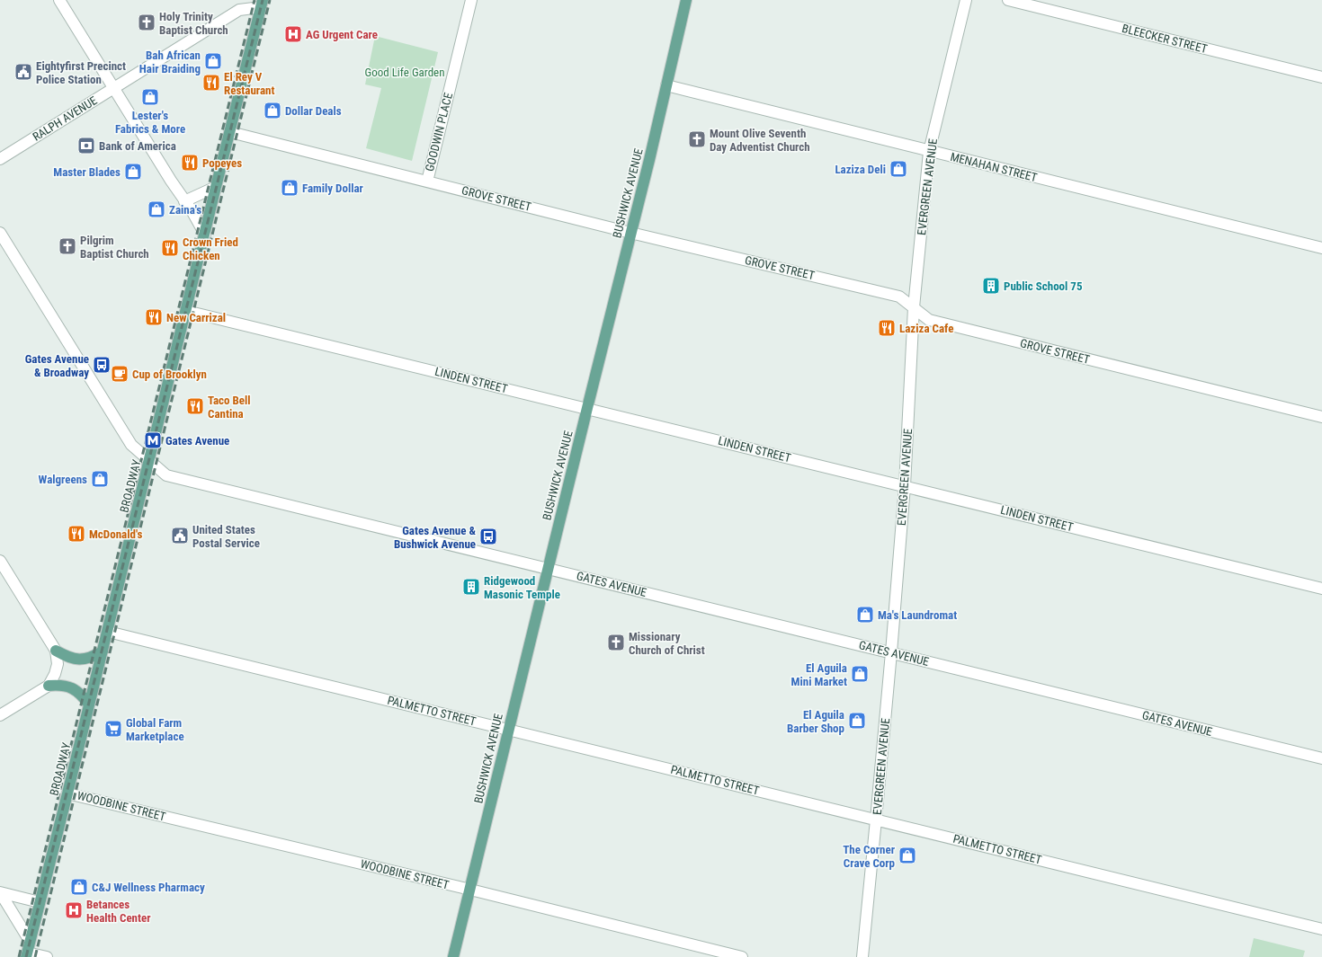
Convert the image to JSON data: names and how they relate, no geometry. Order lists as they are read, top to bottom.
{
  "streets": {
    "main road": ["BUSHWICK AVENUE", "BROADWAY"],
    "street": [
      "BLEECKER STREET",
      "RALPH AVENUE",
      "GOODWIN PLACE",
      "MENAHAN STREET",
      "EVERGREEN AVENUE",
      "GROVE STREET",
      "LINDEN STREET",
      "GATES AVENUE",
      "PALMETTO STREET",
      "WOODBINE STREET"
    ]
  },
  "crossings": [
    ["RALPH AVENUE", "BROADWAY"],
    ["GOODWIN PLACE", "GROVE STREET"],
    ["MENAHAN STREET", "EVERGREEN AVENUE"],
    ["MENAHAN STREET", "BUSHWICK AVENUE"],
    ["EVERGREEN AVENUE", "GROVE STREET"],
    ["EVERGREEN AVENUE", "LINDEN STREET"],
    ["EVERGREEN AVENUE", "GATES AVENUE"],
    ["EVERGREEN AVENUE", "PALMETTO STREET"],
    ["BUSHWICK AVENUE", "GROVE STREET"],
    ["BUSHWICK AVENUE", "LINDEN STREET"],
    ["BUSHWICK AVENUE", "GATES AVENUE"],
    ["BUSHWICK AVENUE", "PALMETTO STREET"],
    ["BUSHWICK AVENUE", "WOODBINE STREET"],
    ["GROVE STREET", "BROADWAY"],
    ["LINDEN STREET", "BROADWAY"],
    ["BROADWAY", "GATES AVENUE"],
    ["BROADWAY", "PALMETTO STREET"],
    ["BROADWAY", "WOODBINE STREET"]
  ],
  "parks": ["Good Life Garden"],
  "places": {
    "church": [
      "Holy Trinity Baptist Church",
      "Mount Olive Seventh Day Adventist Church",
      "Pilgrim Baptist Church",
      "Missionary Church of Christ"
    ],
    "hospital": ["AG Urgent Care", "Betances Health Center"],
    "shop": [
      "Bah African Hair Braiding",
      "Lester's Fabrics & More",
      "Dollar Deals",
      "Laziza Deli",
      "Master Blades",
      "Family Dollar",
      "Zaina's",
      "Walgreens",
      "Ma's Laundromat",
      "El Aguila Mini Market",
      "El Aguila Barber Shop",
      "The Corner Crave Corp",
      "C&J Wellness Pharmacy"
    ],
    "public building": ["Eightyfirst Precinct Police Station", "United States Postal Service"],
    "restaurant": [
      "El Rey V Restaurant",
      "Popeyes",
      "Crown Fried Chicken",
      "New Carrizal",
      "Laziza Cafe",
      "Taco Bell Cantina",
      "McDonald's"
    ],
    "bank": ["Bank of America"],
    "building": ["Public School 75", "Ridgewood Masonic Temple"],
    "bus stop": ["Gates Avenue & Broadway", "Gates Avenue & Bushwick Avenue"],
    "cafe": ["Cup of Brooklyn"],
    "metro station": ["Gates Avenue"],
    "supermarket": ["Global Farm Marketplace"]
  }
}
